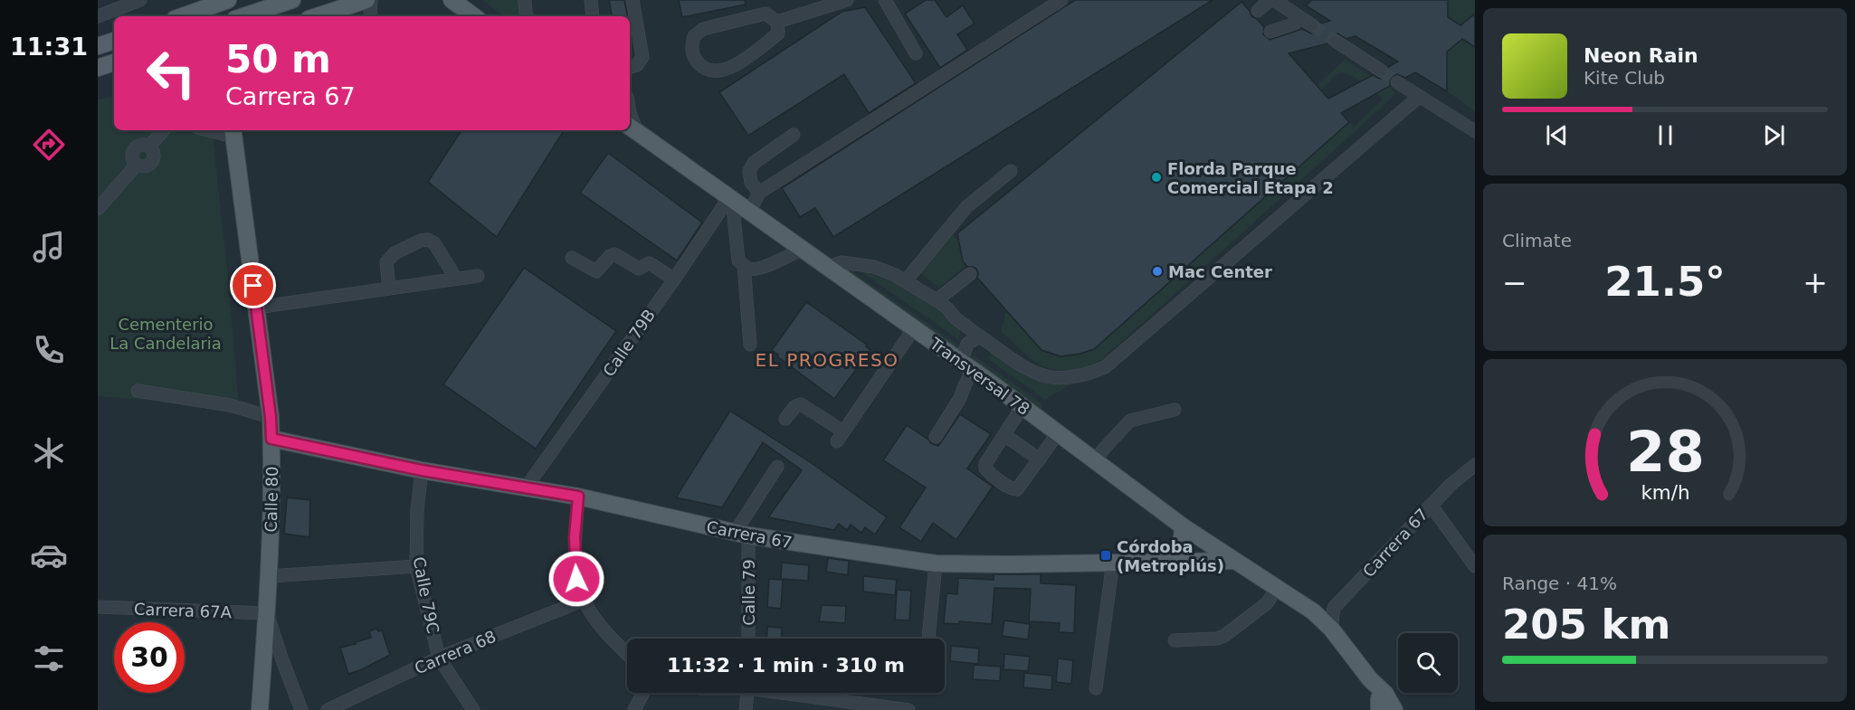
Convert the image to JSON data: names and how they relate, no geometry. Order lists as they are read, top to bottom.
{
  "streets": {
    "main road": ["Transversal 78", "Calle 80", "Carrera 67"],
    "street": [
      "Calle 79B",
      "Calle 79",
      "Calle 79C",
      "Carrera 67A",
      "Carrera 68"
    ]
  },
  "crossings": [
    ["Calle 79B", "Transversal 78"],
    ["Calle 79B", "Carrera 67"],
    ["Transversal 78", "Carrera 67"],
    ["Calle 80", "Carrera 67"],
    ["Calle 80", "Carrera 67A"],
    ["Carrera 67", "Calle 79"],
    ["Carrera 67", "Calle 79C"],
    ["Calle 79C", "Carrera 68"]
  ],
  "districts": ["EL PROGRESO"],
  "parks": ["Cementerio La Candelaria"],
  "places": {
    "other": ["Florda Parque Comercial Etapa 2", "Mac Center"],
    "transit": ["Córdoba (Metroplús)"]
  },
  "page": {
    "tabs": "11:31",
    "turn": ["50 m", "Carrera 67"],
    "song": ["Neon Rain", "Kite Club"],
    "tile": [
      "Climate",
      ["Range · 41%", "205 km"]
    ],
    "heat": ["−", "21.5°", "+"],
    "limit": "30",
    "trip": "11:32 · 1 min · 310 m",
    "gauge": ["28", "km/h"]
  }
}
